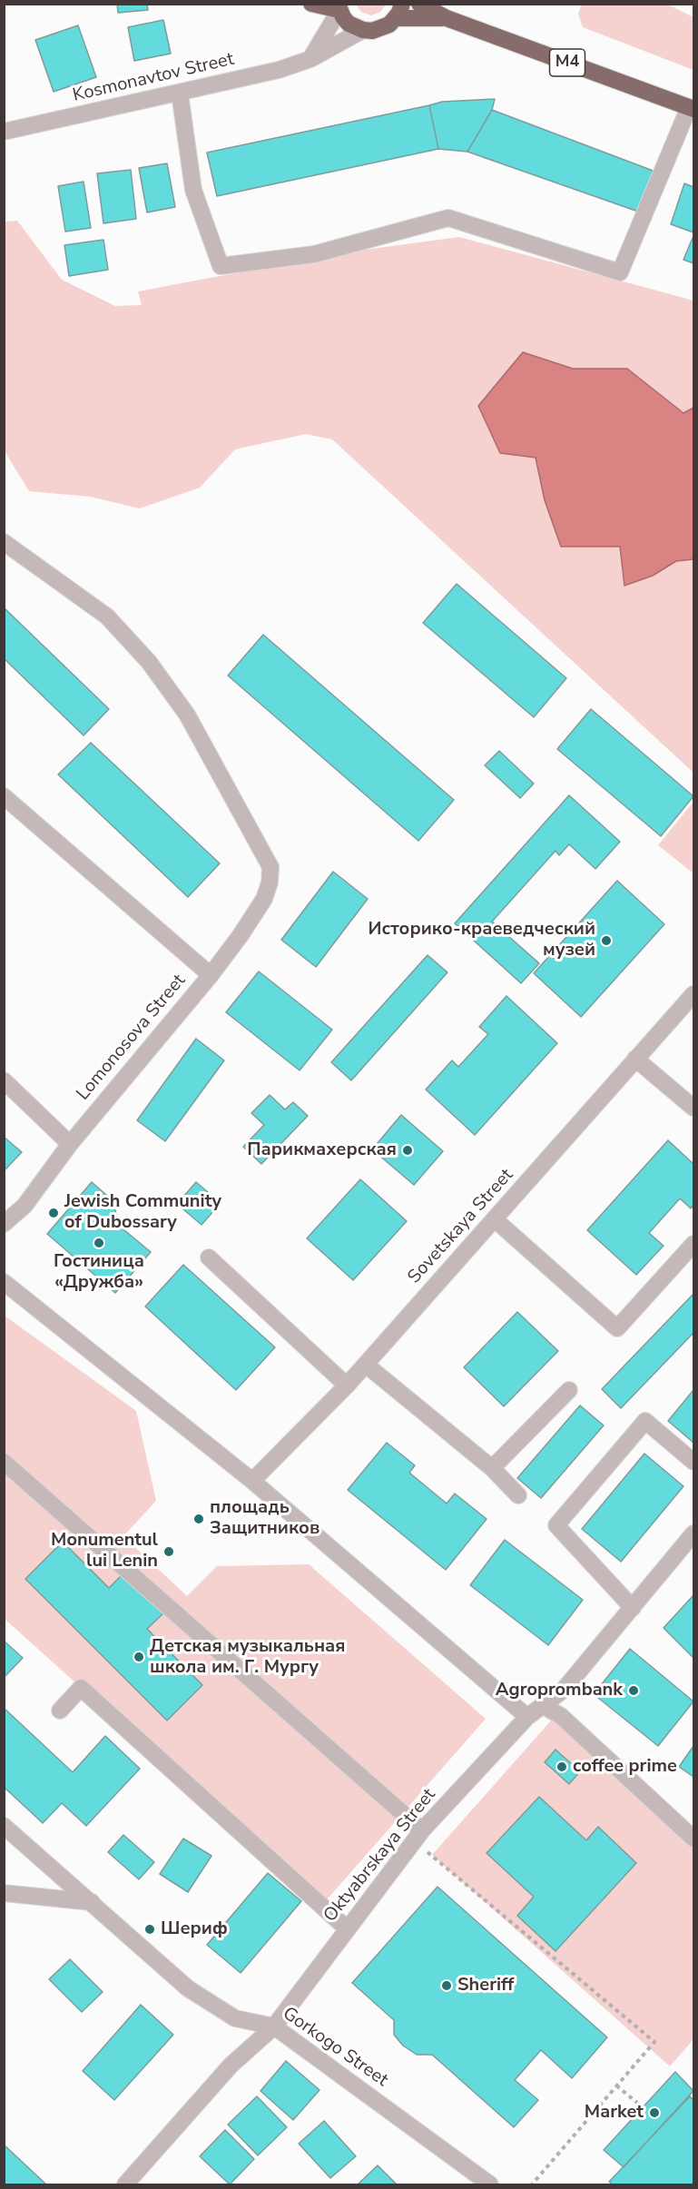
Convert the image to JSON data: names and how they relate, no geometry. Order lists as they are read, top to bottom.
{
  "streets": {
    "highway": ["M4"],
    "street": [
      "Kosmonavtov Street",
      "Lomonosova Street",
      "Sovetskaya Street",
      "Oktyabrskaya Street",
      "Gorkogo Street"
    ]
  },
  "crossings": [
    ["M4", "Kosmonavtov Street"],
    ["Oktyabrskaya Street", "Gorkogo Street"]
  ],
  "places": [
    "Историко-краеведческий музей",
    "Парикмахерская",
    "Jewish Community of Dubossary",
    "Гостиница «Дружба»",
    "площадь Защитников",
    "Monumentul lui Lenin",
    "Детская музыкальная школа им. Г. Мургу",
    "Agroprombank",
    "coffee prime",
    "Шериф",
    "Sheriff",
    "Market"
  ]
}
